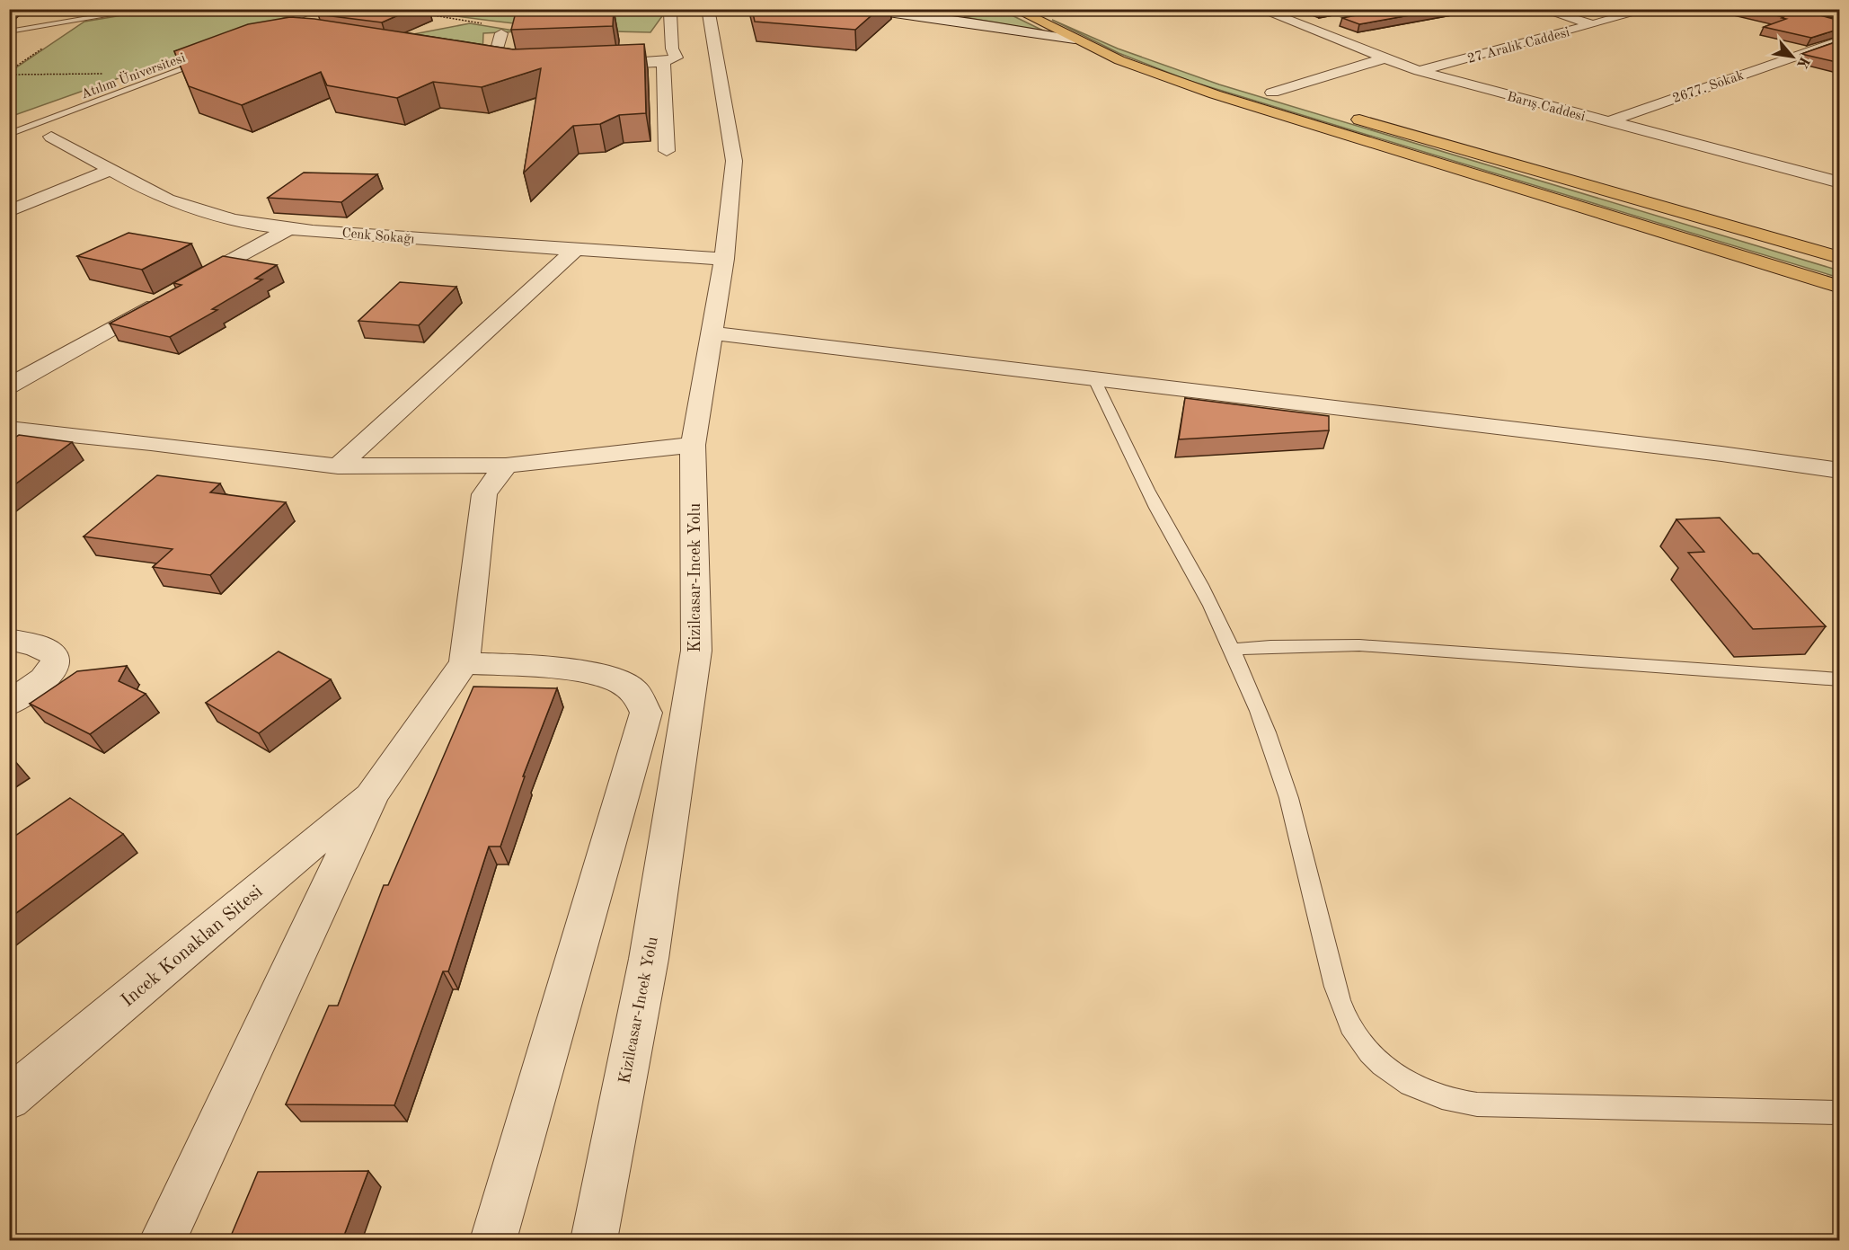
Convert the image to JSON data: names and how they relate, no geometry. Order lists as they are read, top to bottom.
{
  "streets": {
    "street": [
      "27 Aralık Caddesi",
      "2677. Sokak",
      "Barış Caddesi",
      "Cenk Sokağı",
      "Kizilcasar-Incek Yolu",
      "Incek Konaklan Sitesi"
    ],
    "lane": ["Atılım Üniversitesi"]
  },
  "crossings": [
    ["27 Aralık Caddesi", "Barış Caddesi"],
    ["2677. Sokak", "Barış Caddesi"],
    ["Cenk Sokağı", "Kizilcasar-Incek Yolu"]
  ],
  "north": "bottom right"
}
